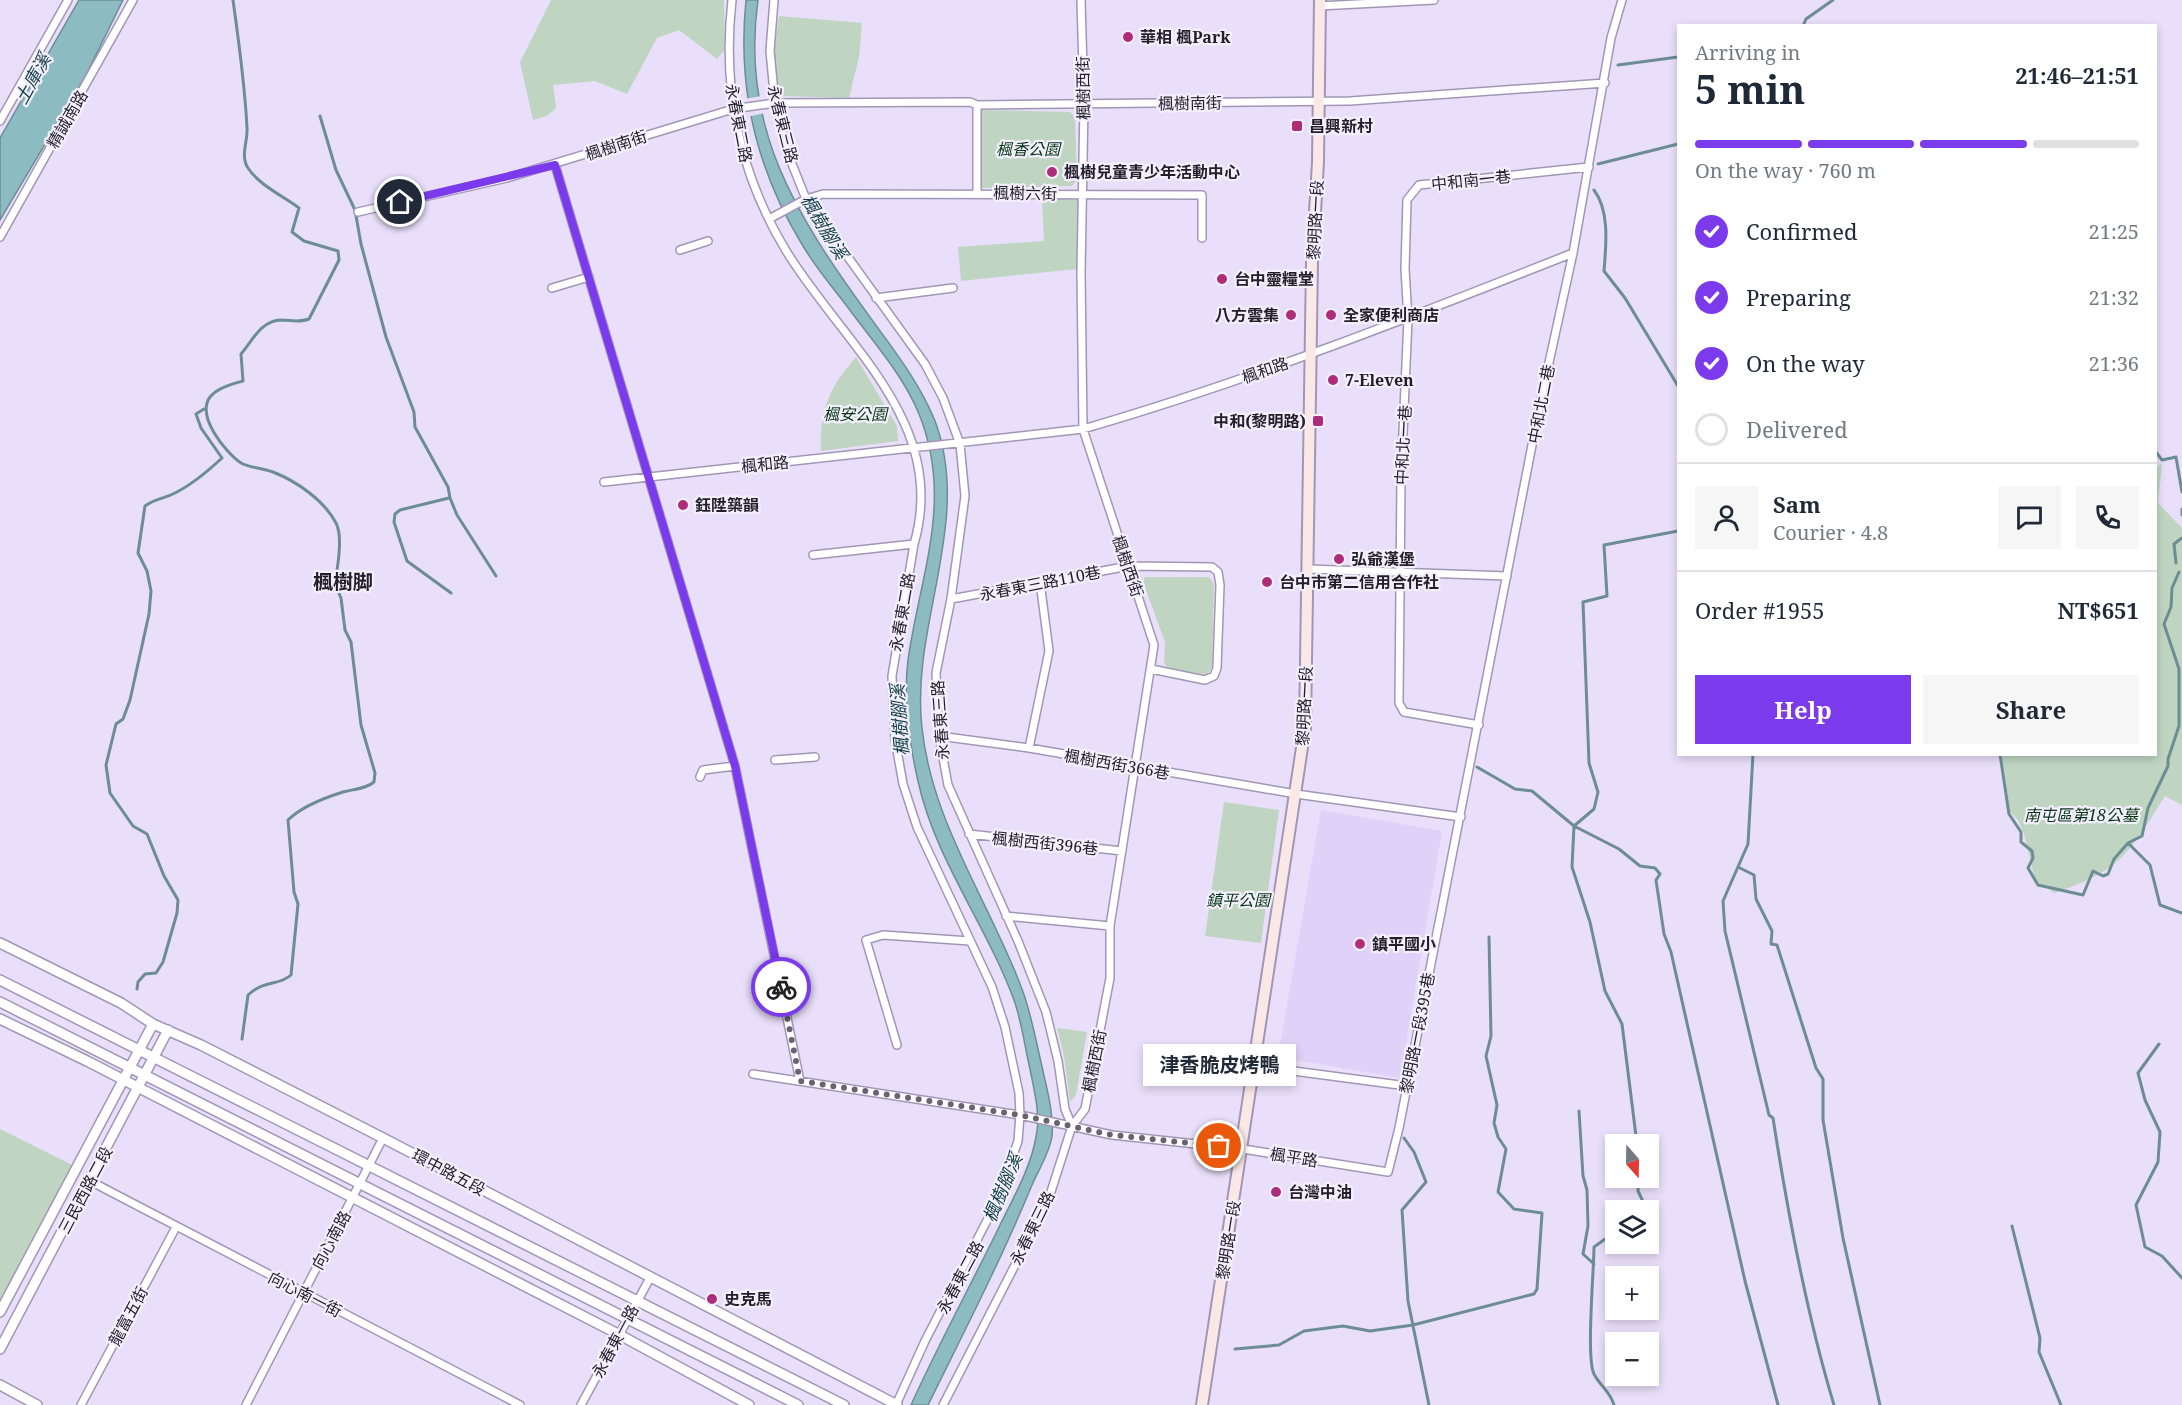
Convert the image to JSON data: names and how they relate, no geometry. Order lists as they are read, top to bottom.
{
  "streets": {
    "main road": ["黎明路一段"],
    "street": [
      "楓樹西街",
      "楓樹南街",
      "精誠南路",
      "永春東二路",
      "永春東三路",
      "中和南一巷",
      "楓樹六街",
      "楓和路",
      "中和北二巷",
      "中和北一巷",
      "永春東三路110巷",
      "楓樹西街366巷",
      "楓樹西街396巷",
      "黎明路一段395巷",
      "楓平路",
      "環中路五段",
      "三民西路二段",
      "向心南路",
      "向心南一街",
      "龍富五街",
      "永春東一路"
    ]
  },
  "crossings": [
    ["楓樹西街", "楓樹南街"],
    ["楓樹西街", "永春東三路"],
    ["楓樹西街", "楓樹六街"],
    ["楓樹西街", "楓和路"],
    ["楓樹西街", "永春東三路110巷"],
    ["楓樹西街", "楓樹西街366巷"],
    ["楓樹西街", "楓樹西街396巷"],
    ["楓樹西街", "楓平路"],
    ["楓樹南街", "永春東二路"],
    ["楓樹南街", "永春東三路"],
    ["楓樹南街", "黎明路一段"],
    ["楓樹南街", "中和北二巷"],
    ["永春東二路", "楓樹六街"],
    ["永春東二路", "楓和路"],
    ["永春東二路", "楓平路"],
    ["永春東二路", "環中路五段"],
    ["永春東三路", "楓樹六街"],
    ["永春東三路", "楓和路"],
    ["永春東三路", "永春東三路110巷"],
    ["永春東三路", "楓樹西街366巷"],
    ["永春東三路", "楓樹西街396巷"],
    ["永春東三路", "楓平路"],
    ["中和南一巷", "楓和路"],
    ["中和南一巷", "中和北二巷"],
    ["中和南一巷", "中和北一巷"],
    ["黎明路一段", "楓和路"],
    ["黎明路一段", "楓樹西街366巷"],
    ["黎明路一段", "楓平路"],
    ["楓和路", "中和北二巷"],
    ["楓和路", "中和北一巷"],
    ["中和北二巷", "中和北一巷"],
    ["中和北二巷", "黎明路一段395巷"],
    ["中和北一巷", "黎明路一段395巷"],
    ["黎明路一段395巷", "楓平路"],
    ["環中路五段", "三民西路二段"],
    ["環中路五段", "向心南路"],
    ["環中路五段", "永春東一路"],
    ["三民西路二段", "向心南一街"],
    ["向心南路", "向心南一街"],
    ["向心南一街", "龍富五街"]
  ],
  "districts": ["楓樹脚"],
  "water": ["土庫溪", "楓樹腳溪"],
  "parks": [
    "楓香公園",
    "楓安公園",
    "南屯區第18公墓",
    "鎮平公園"
  ],
  "places": {
    "other": [
      "華相 楓Park",
      "楓樹兒童青少年活動中心",
      "台中靈糧堂",
      "八方雲集",
      "全家便利商店",
      "7-Eleven",
      "鈺陞築韻",
      "弘爺漢堡",
      "台中市第二信用合作社",
      "鎮平國小",
      "津香脆皮烤鴨",
      "台灣中油",
      "史克馬"
    ],
    "transit": ["昌興新村", "中和(黎明路)"]
  },
  "north": "bottom",
  "page": {
    "heading": ["5 min", "Arriving in", "21:46–21:51"],
    "panel": [
      "Sam",
      "Courier · 4.8",
      "Order #1955",
      "NT$651"
    ],
    "bar": "On the way · 760 m",
    "list": [
      ["Confirmed", "21:25"],
      ["Preparing", "21:32"],
      ["On the way", "21:36"],
      "Delivered"
    ],
    "buttons": ["Help", "Share"],
    "bubble": "津香脆皮烤鴨",
    "map_buttons": ["+", "−"]
  }
}
